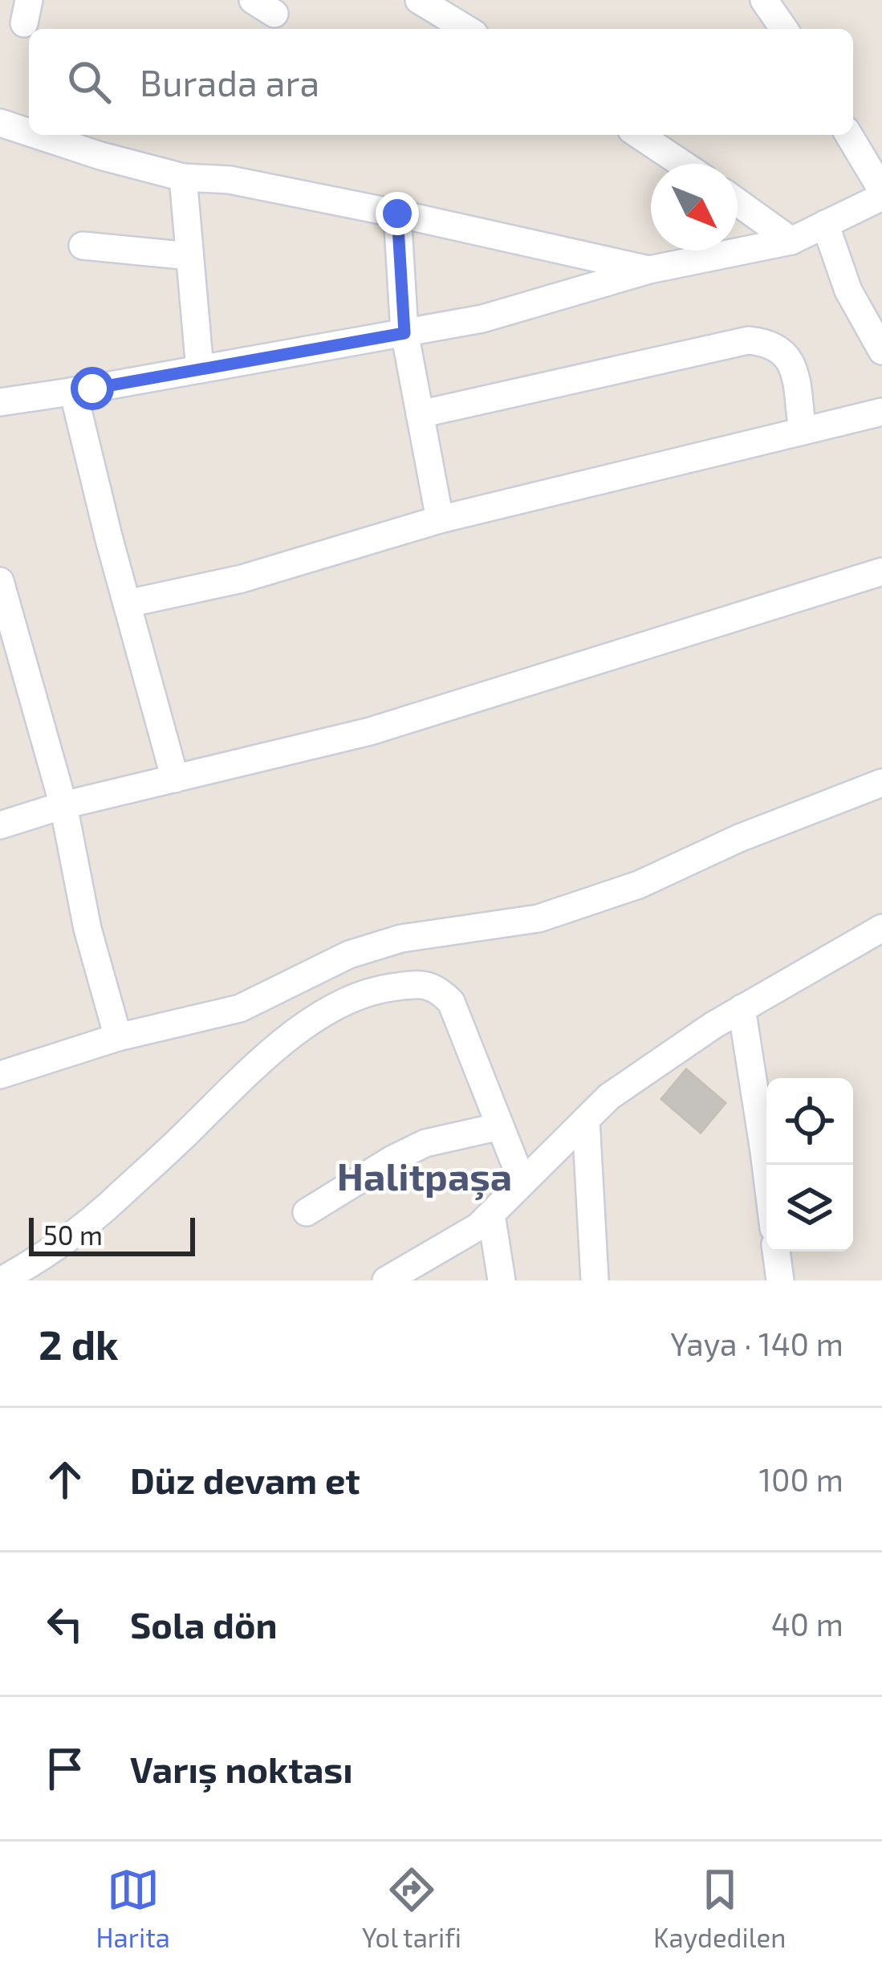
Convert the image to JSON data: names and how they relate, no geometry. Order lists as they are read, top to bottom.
{
  "districts": ["Halitpaşa"],
  "scale_bar": "50 m",
  "north": "bottom right",
  "page": {
    "search": "Burada ara",
    "scale": "50 m",
    "heading": ["2 dk", "Yaya · 140 m"],
    "list": [
      ["Düz devam et", "100 m"],
      ["Sola dön", "40 m"],
      "Varış noktası"
    ],
    "nav": ["Harita", "Yol tarifi", "Kaydedilen"]
  }
}
